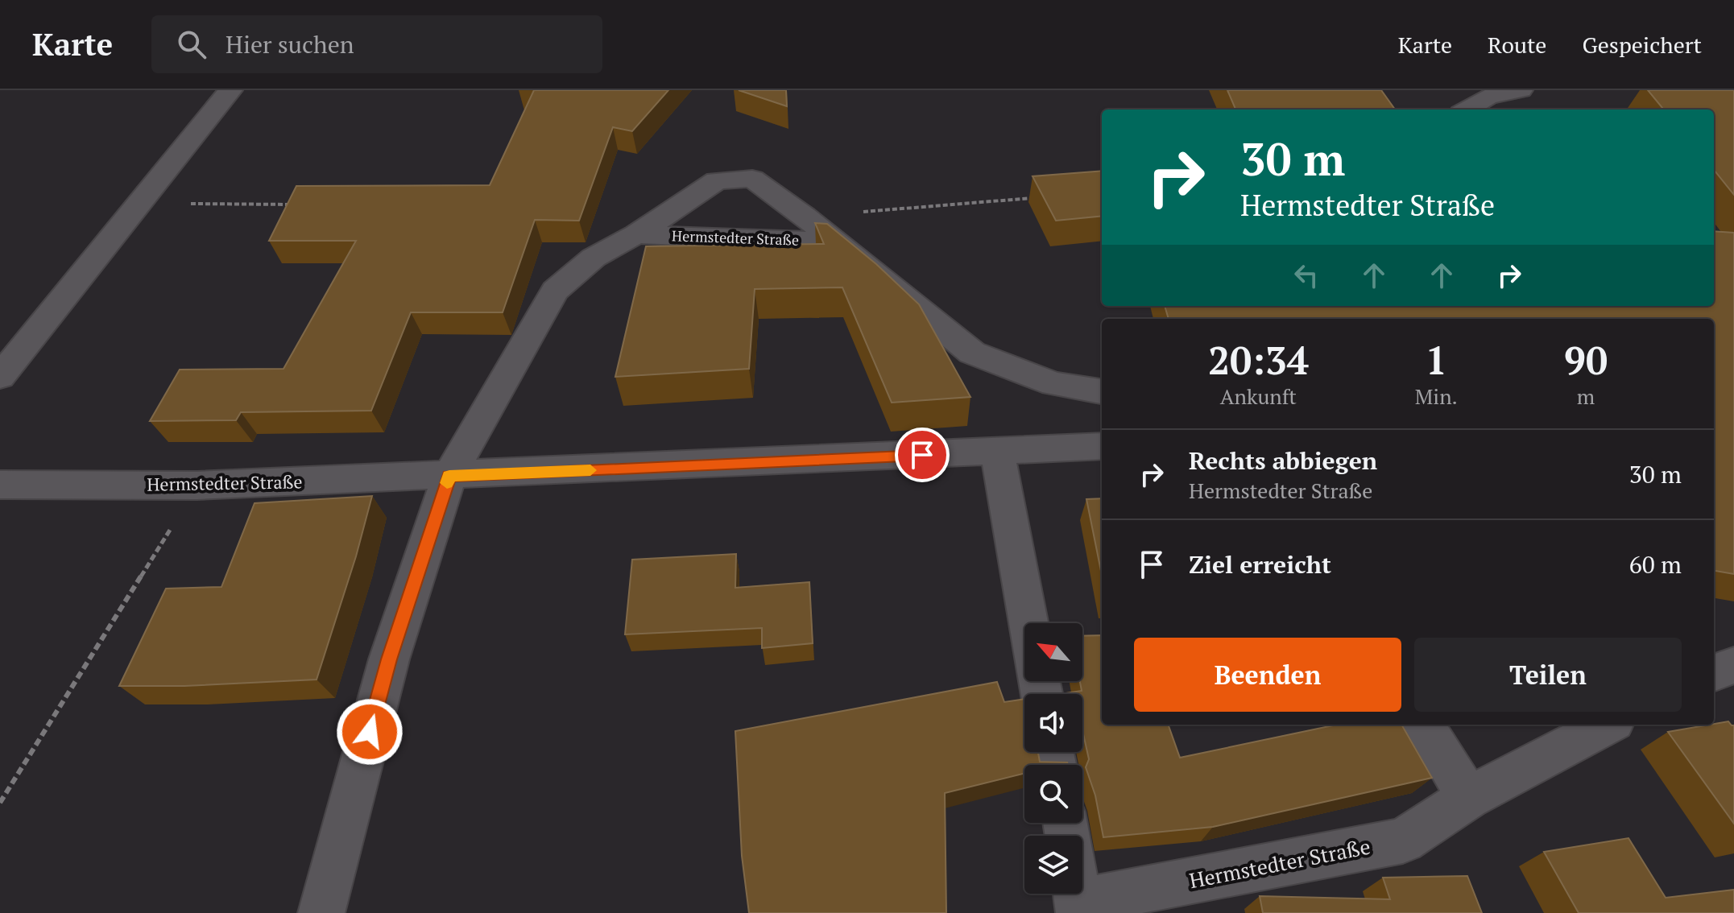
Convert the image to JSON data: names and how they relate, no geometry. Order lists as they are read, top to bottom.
{
  "streets": {
    "street": ["Hermstedter Straße"]
  },
  "north": "top left",
  "page": {
    "header": "Karte",
    "search": "Hier suchen",
    "nav": ["Karte", "Route", "Gespeichert"],
    "turn": ["30 m", "Hermstedter Straße"],
    "eta": [
      "20:34",
      "Ankunft",
      "1",
      "Min.",
      "90",
      "m"
    ],
    "list": [
      {
        "name": "Rechts abbiegen",
        "note": "Hermstedter Straße",
        "value": "30 m"
      },
      {
        "name": "Ziel erreicht",
        "value": "60 m"
      }
    ],
    "buttons": ["Beenden", "Teilen"]
  }
}
